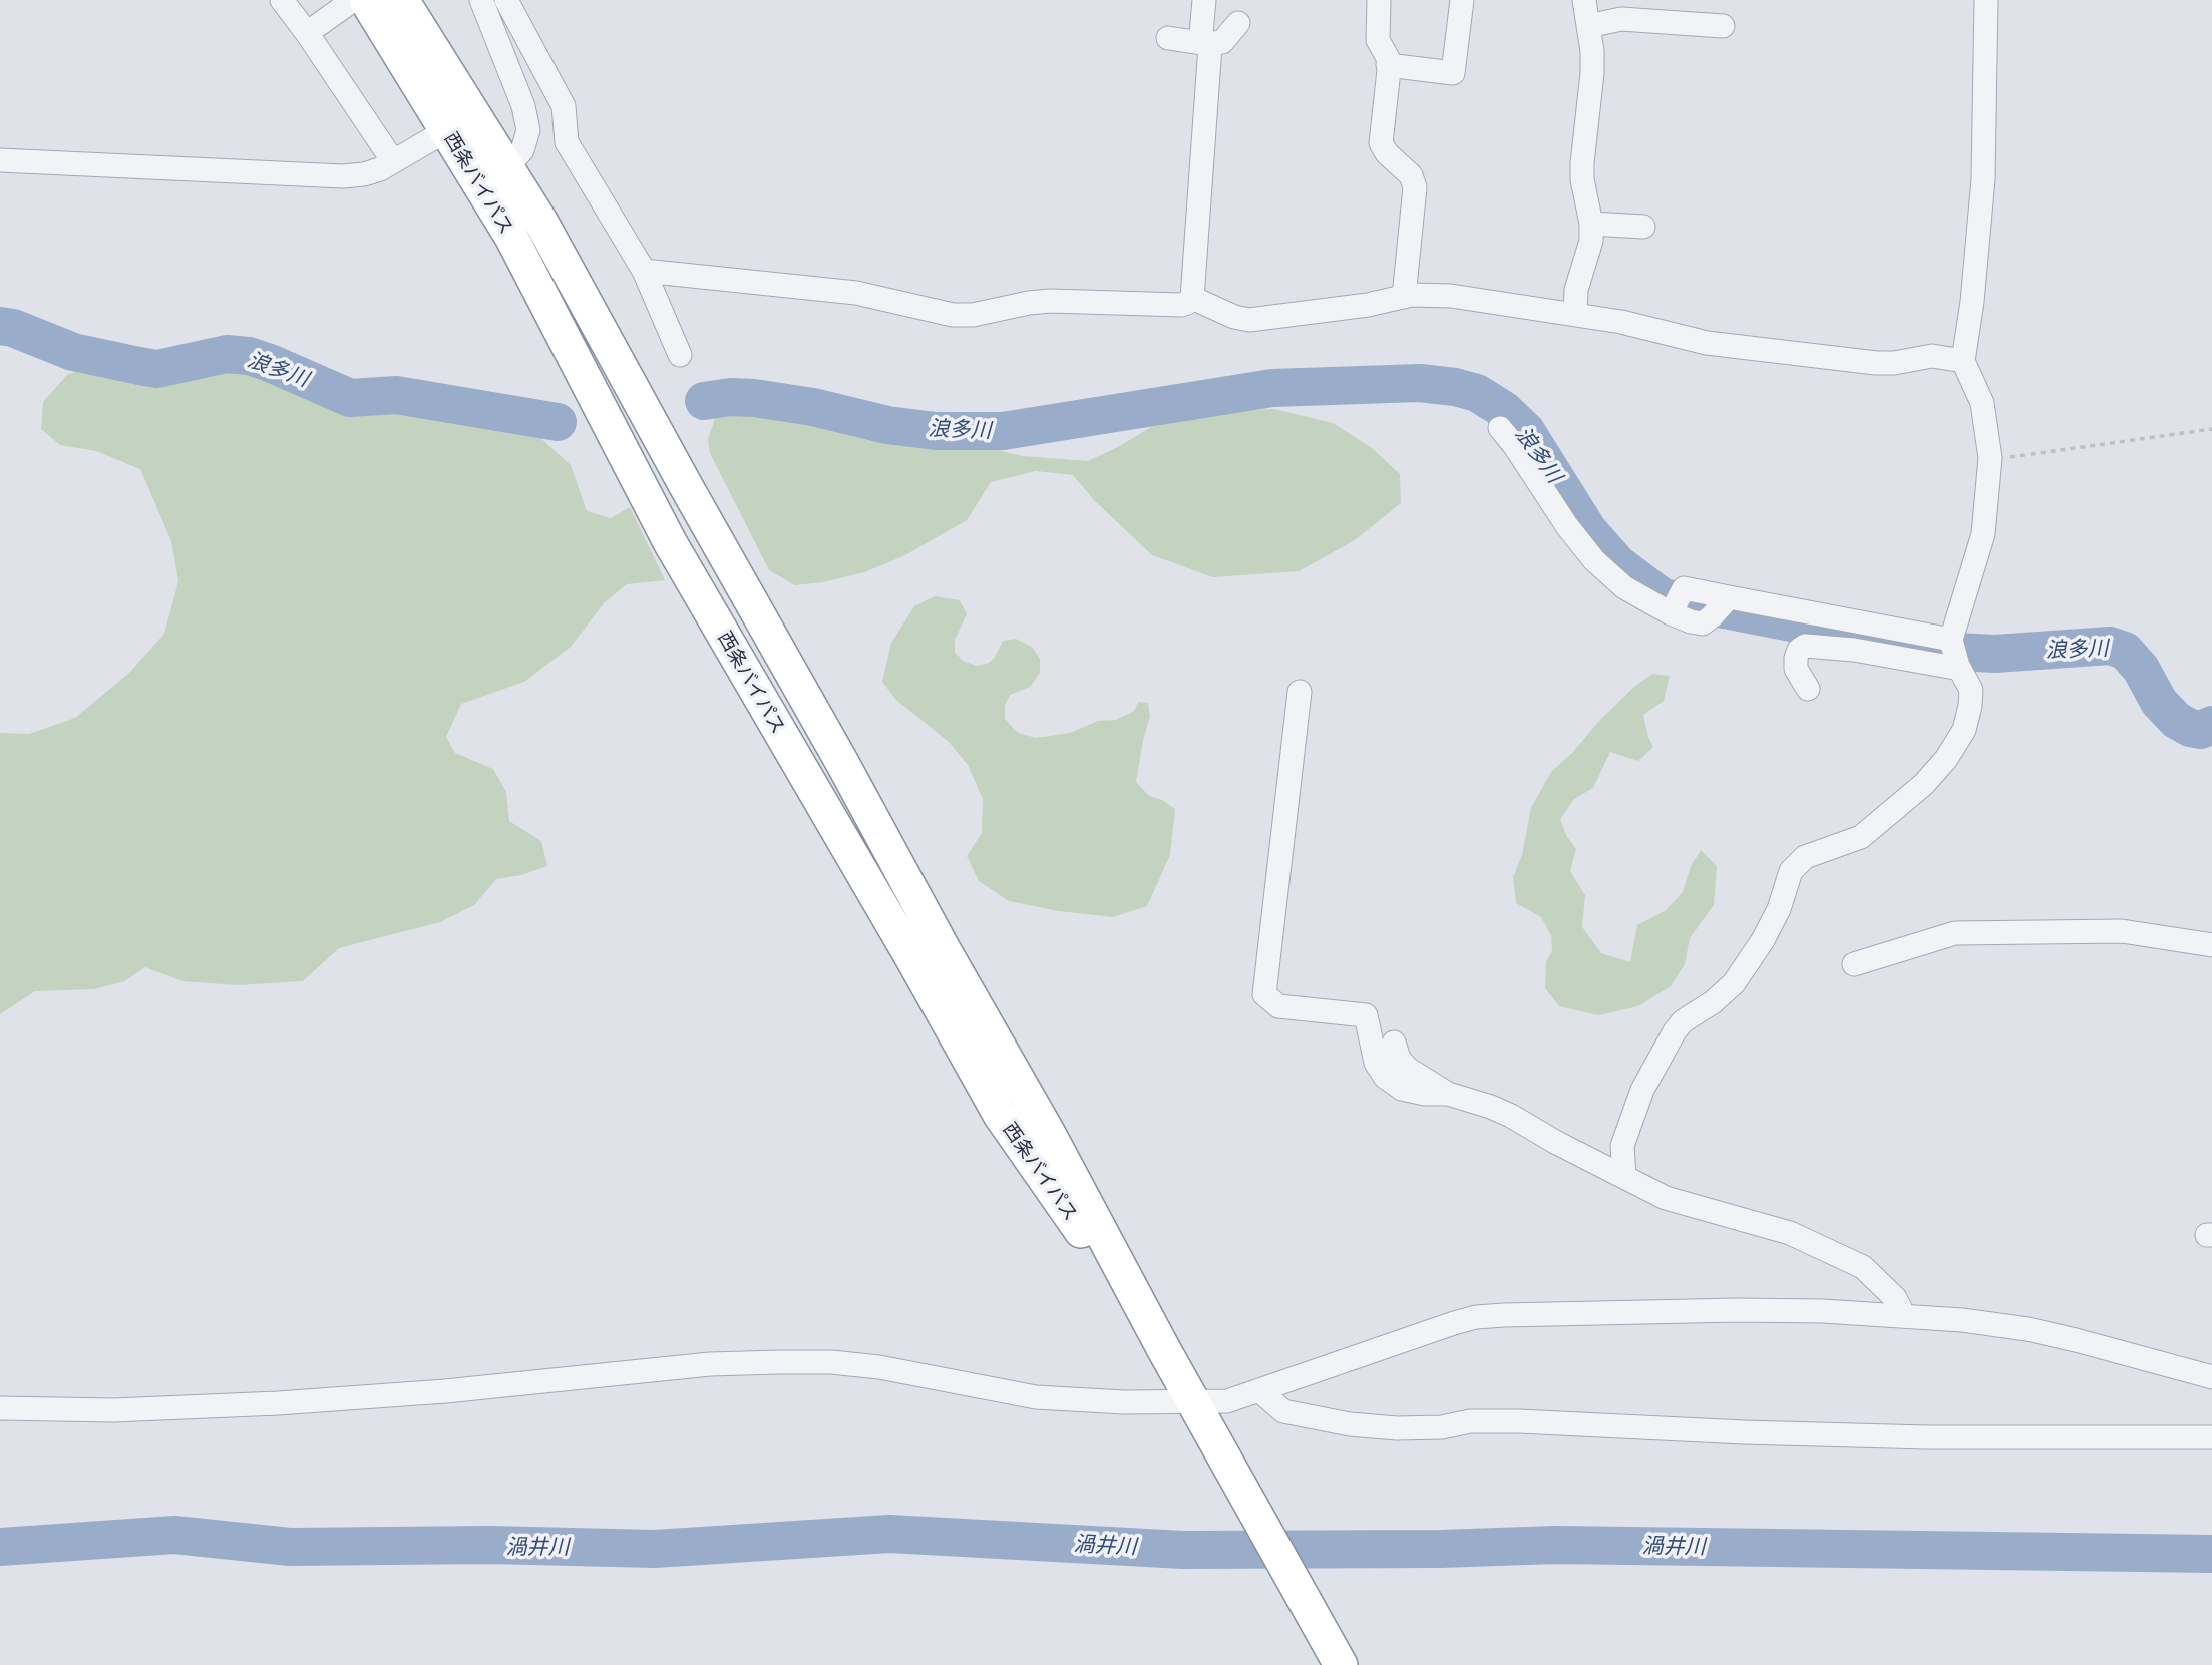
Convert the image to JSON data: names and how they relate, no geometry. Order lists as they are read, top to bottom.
{
  "streets": {
    "highway": ["西条バイパス"]
  },
  "water": ["浪多川", "渦井川"]
}
